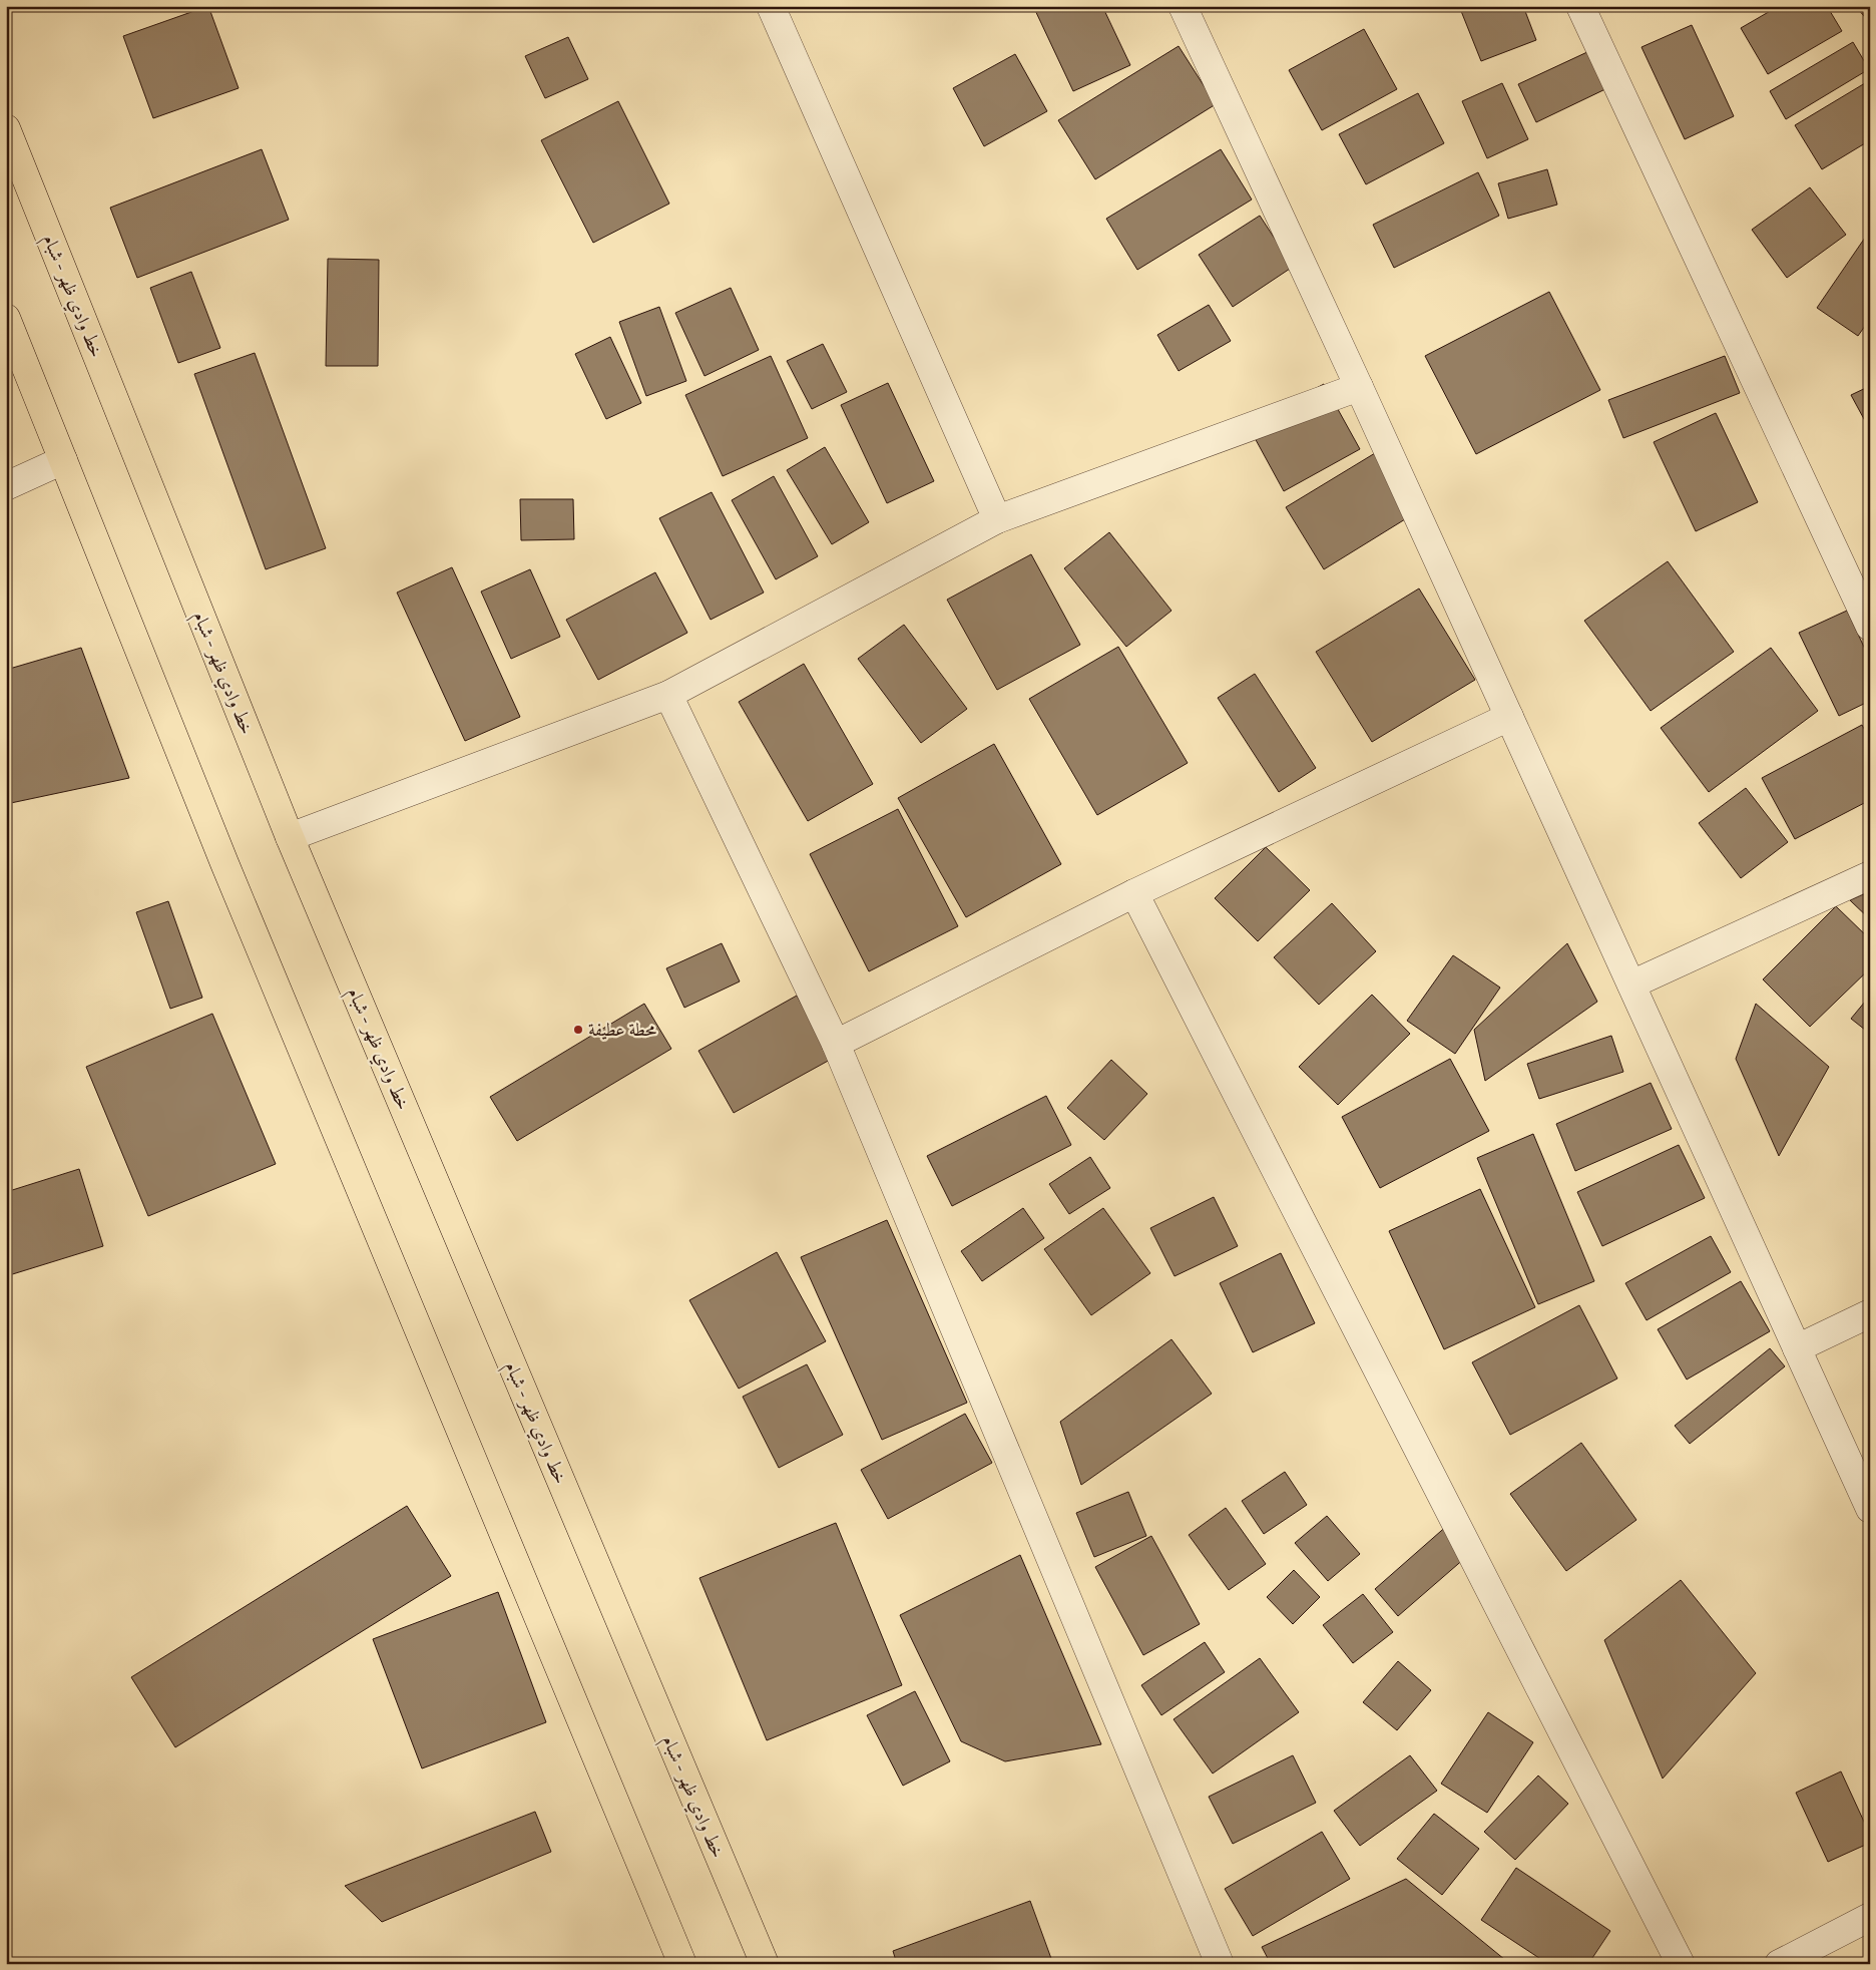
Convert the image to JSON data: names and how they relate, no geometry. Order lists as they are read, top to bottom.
{
  "streets": {
    "main road": ["خط وادي ظهر - شبام"]
  },
  "places": ["محطة عطيفة"]
}
